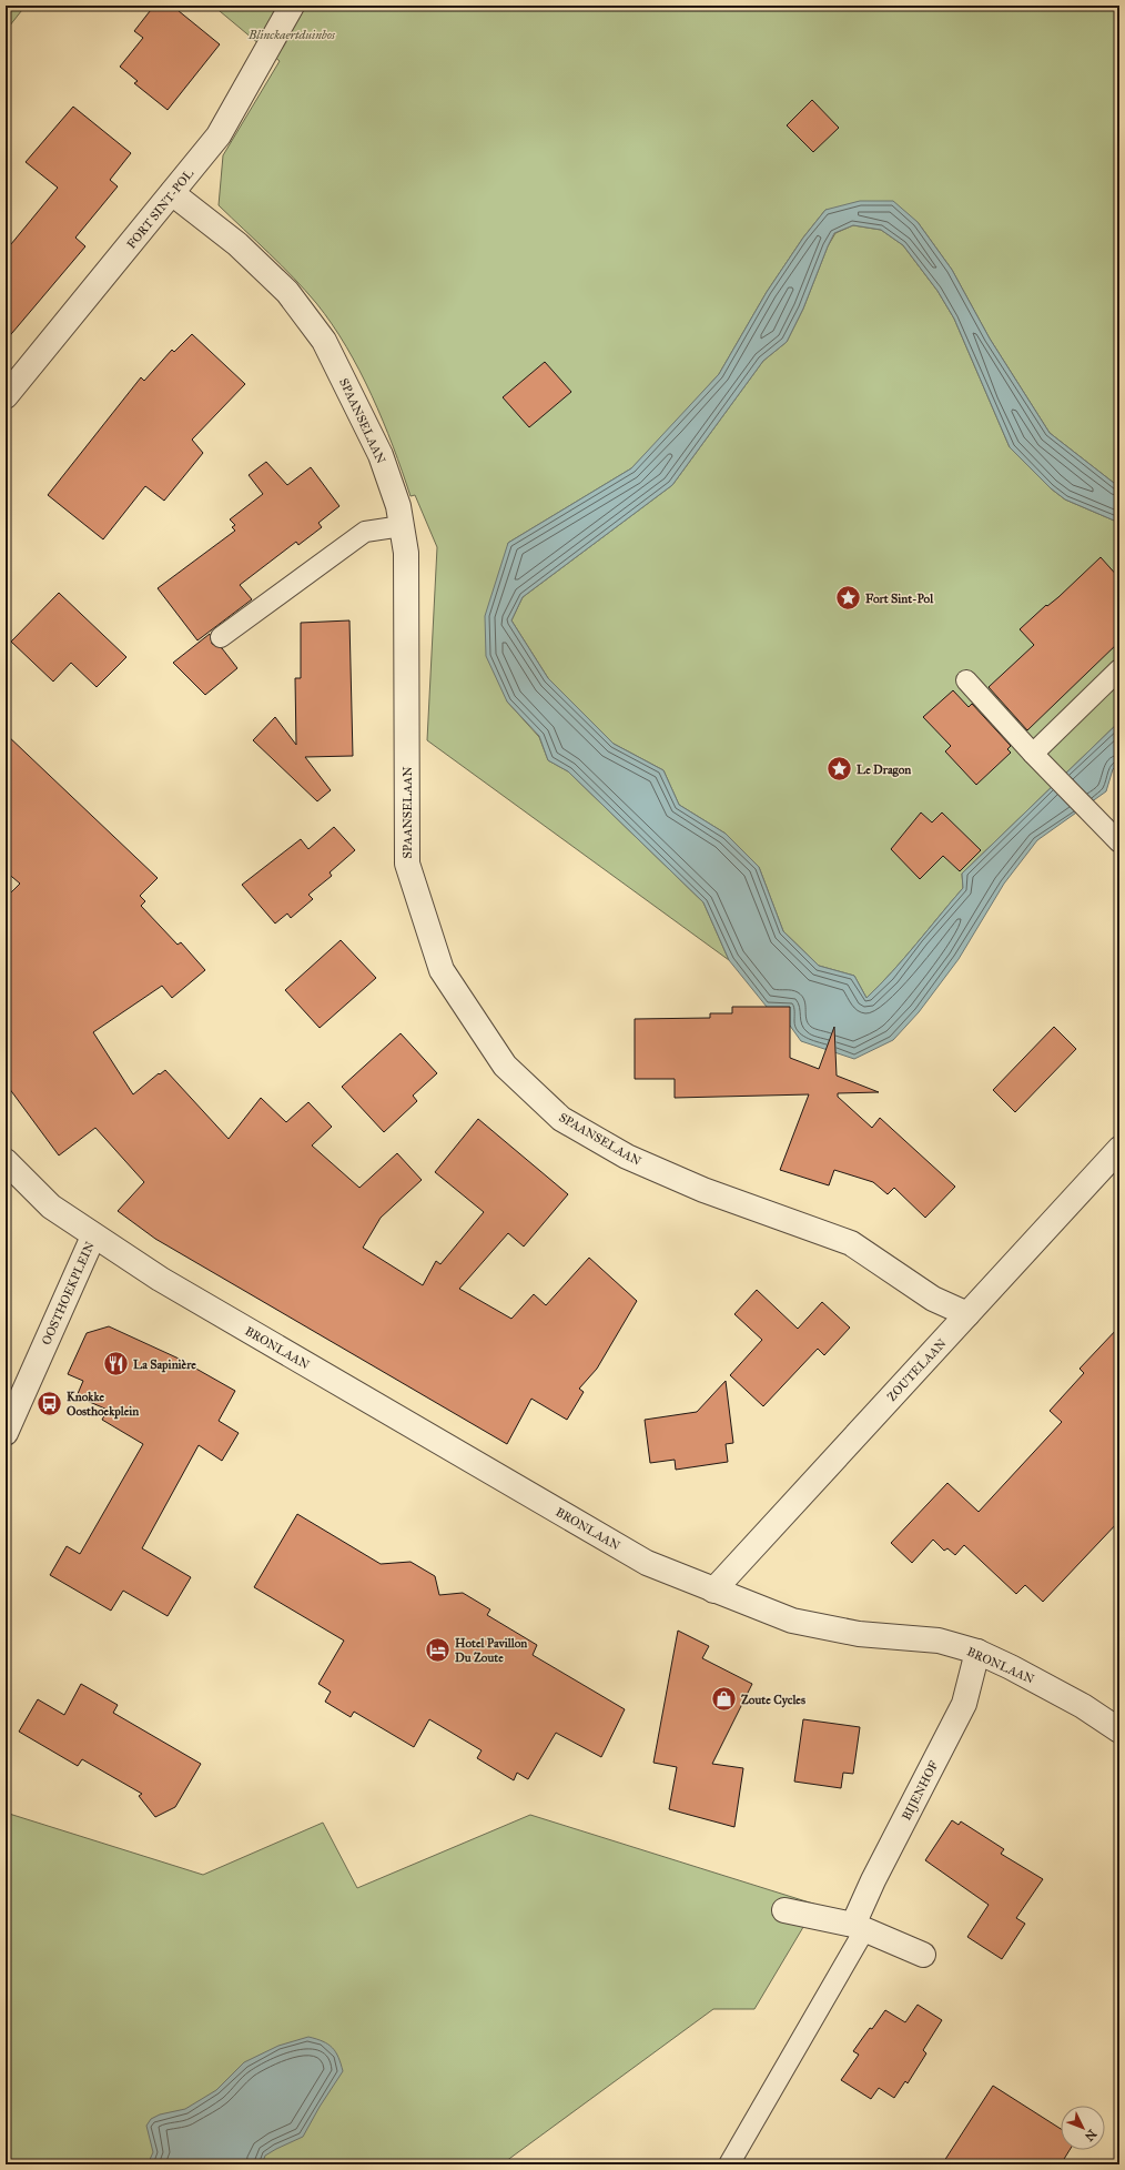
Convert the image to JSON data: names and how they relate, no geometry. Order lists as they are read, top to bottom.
{
  "streets": {
    "street": [
      "FORT SINT-POL",
      "SPAANSELAAN",
      "OOSTHOEKPLEIN",
      "BRONLAAN",
      "ZOUTELAAN",
      "BIJENHOF"
    ]
  },
  "crossings": [
    ["FORT SINT-POL", "SPAANSELAAN"],
    ["SPAANSELAAN", "ZOUTELAAN"],
    ["OOSTHOEKPLEIN", "BRONLAAN"],
    ["BRONLAAN", "ZOUTELAAN"],
    ["BRONLAAN", "BIJENHOF"]
  ],
  "parks": ["Blinckaertduinbos"],
  "places": {
    "place": ["Fort Sint-Pol", "Le Dragon"],
    "restaurant": ["La Sapinière"],
    "bus stop": ["Knokke Oosthoekplein"],
    "hotel": ["Hotel Pavillon Du Zoute"],
    "shop": ["Zoute Cycles"]
  },
  "north": "bottom right"
}
